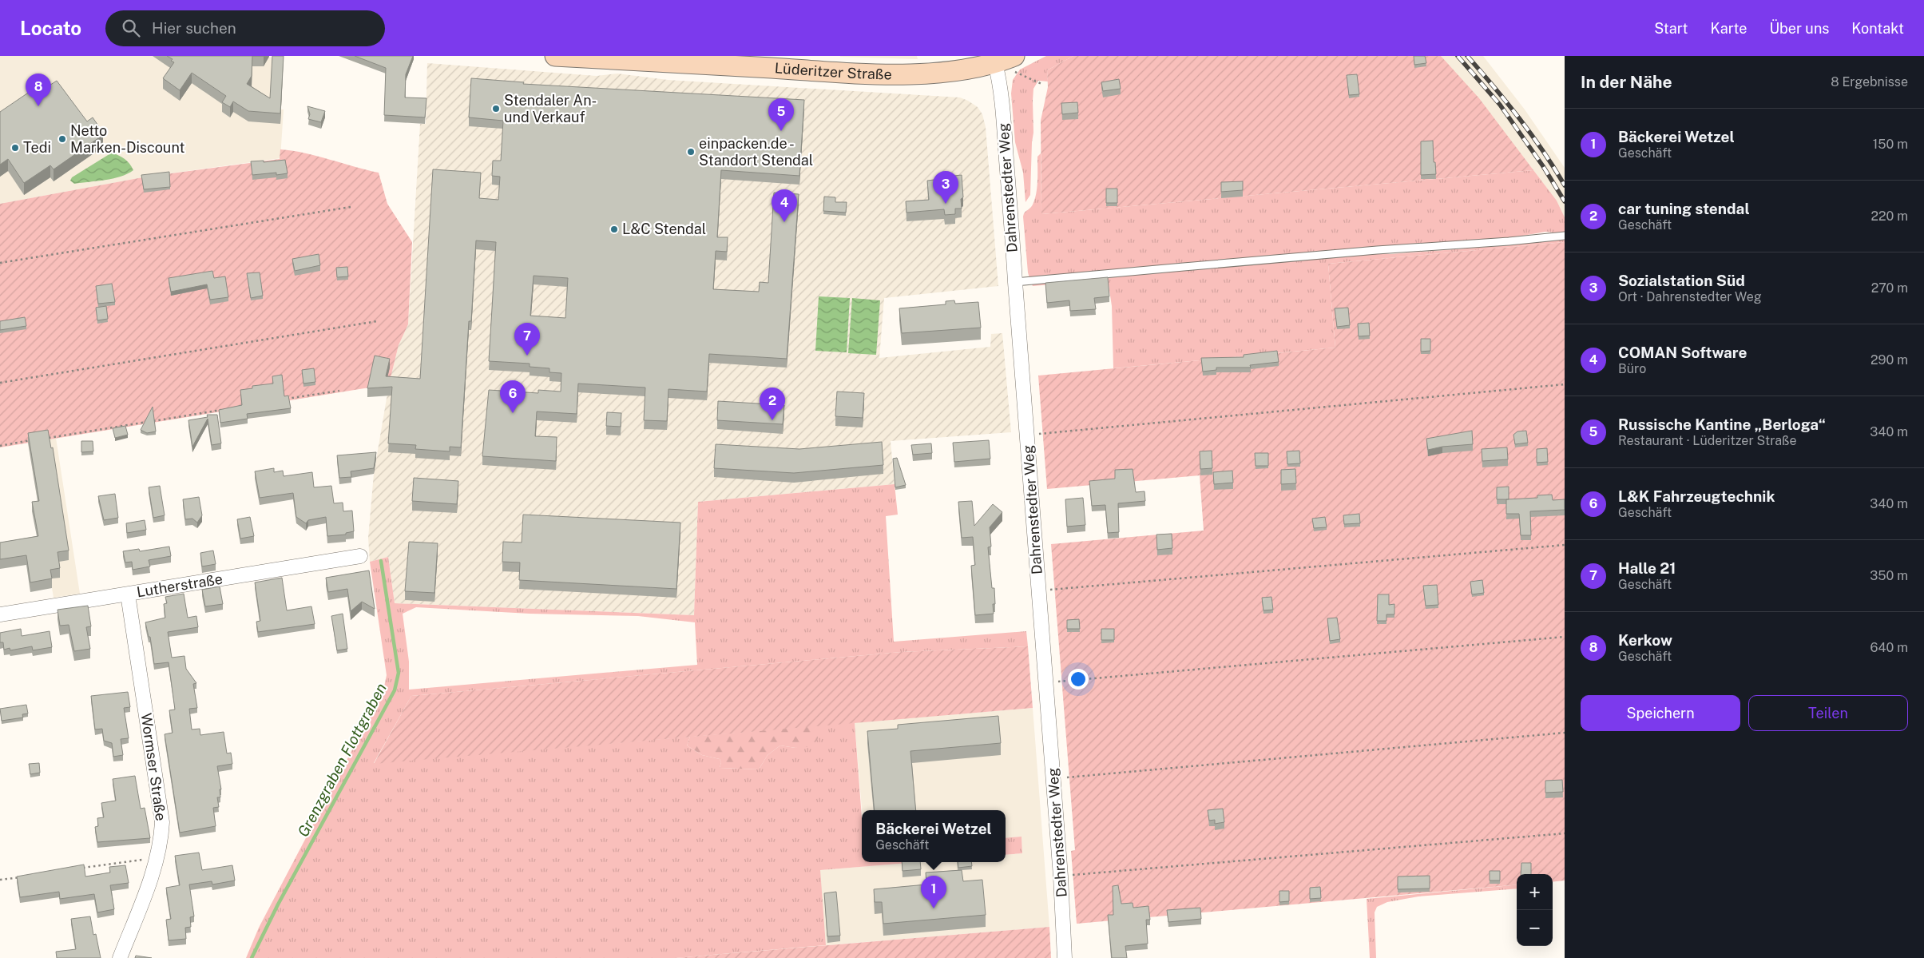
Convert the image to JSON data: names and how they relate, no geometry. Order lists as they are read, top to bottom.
{
  "streets": {
    "main road": ["Lüderitzer Straße"],
    "street": ["Dahrenstedter Weg", "Lutherstraße", "Wormser Straße"]
  },
  "crossings": [
    ["Lüderitzer Straße", "Dahrenstedter Weg"],
    ["Lutherstraße", "Wormser Straße"]
  ],
  "water": ["Grenzgraben Flottgraben"],
  "places": [
    "Stendaler An- und Verkauf",
    "Netto Marken-Discount",
    "Tedi",
    "einpacken.de - Standort Stendal",
    "L&C Stendal"
  ],
  "page": {
    "header": "Locato",
    "search": "Hier suchen",
    "nav": [
      "Start",
      "Karte",
      "Über uns",
      "Kontakt"
    ],
    "heading": ["In der Nähe", "8 Ergebnisse"],
    "pins": [
      "8",
      "5",
      "3",
      "4",
      "7",
      "6",
      "2",
      "1"
    ],
    "list": [
      {
        "mark": "1",
        "name": "Bäckerei Wetzel",
        "note": "Geschäft",
        "value": "150 m"
      },
      {
        "mark": "2",
        "name": "car tuning stendal",
        "note": "Geschäft",
        "value": "220 m"
      },
      {
        "mark": "3",
        "name": "Sozialstation Süd",
        "note": "Ort · Dahrenstedter Weg",
        "value": "270 m"
      },
      {
        "mark": "4",
        "name": "COMAN Software",
        "note": "Büro",
        "value": "290 m"
      },
      {
        "mark": "5",
        "name": "Russische Kantine „Berloga“",
        "note": "Restaurant · Lüderitzer Straße",
        "value": "340 m"
      },
      {
        "mark": "6",
        "name": "L&K Fahrzeugtechnik",
        "note": "Geschäft",
        "value": "340 m"
      },
      {
        "mark": "7",
        "name": "Halle 21",
        "note": "Geschäft",
        "value": "350 m"
      },
      {
        "mark": "8",
        "name": "Kerkow",
        "note": "Geschäft",
        "value": "640 m"
      }
    ],
    "buttons": ["Speichern", "Teilen"],
    "popup": ["Bäckerei Wetzel", "Geschäft"],
    "map_buttons": ["+", "−"]
  }
}
